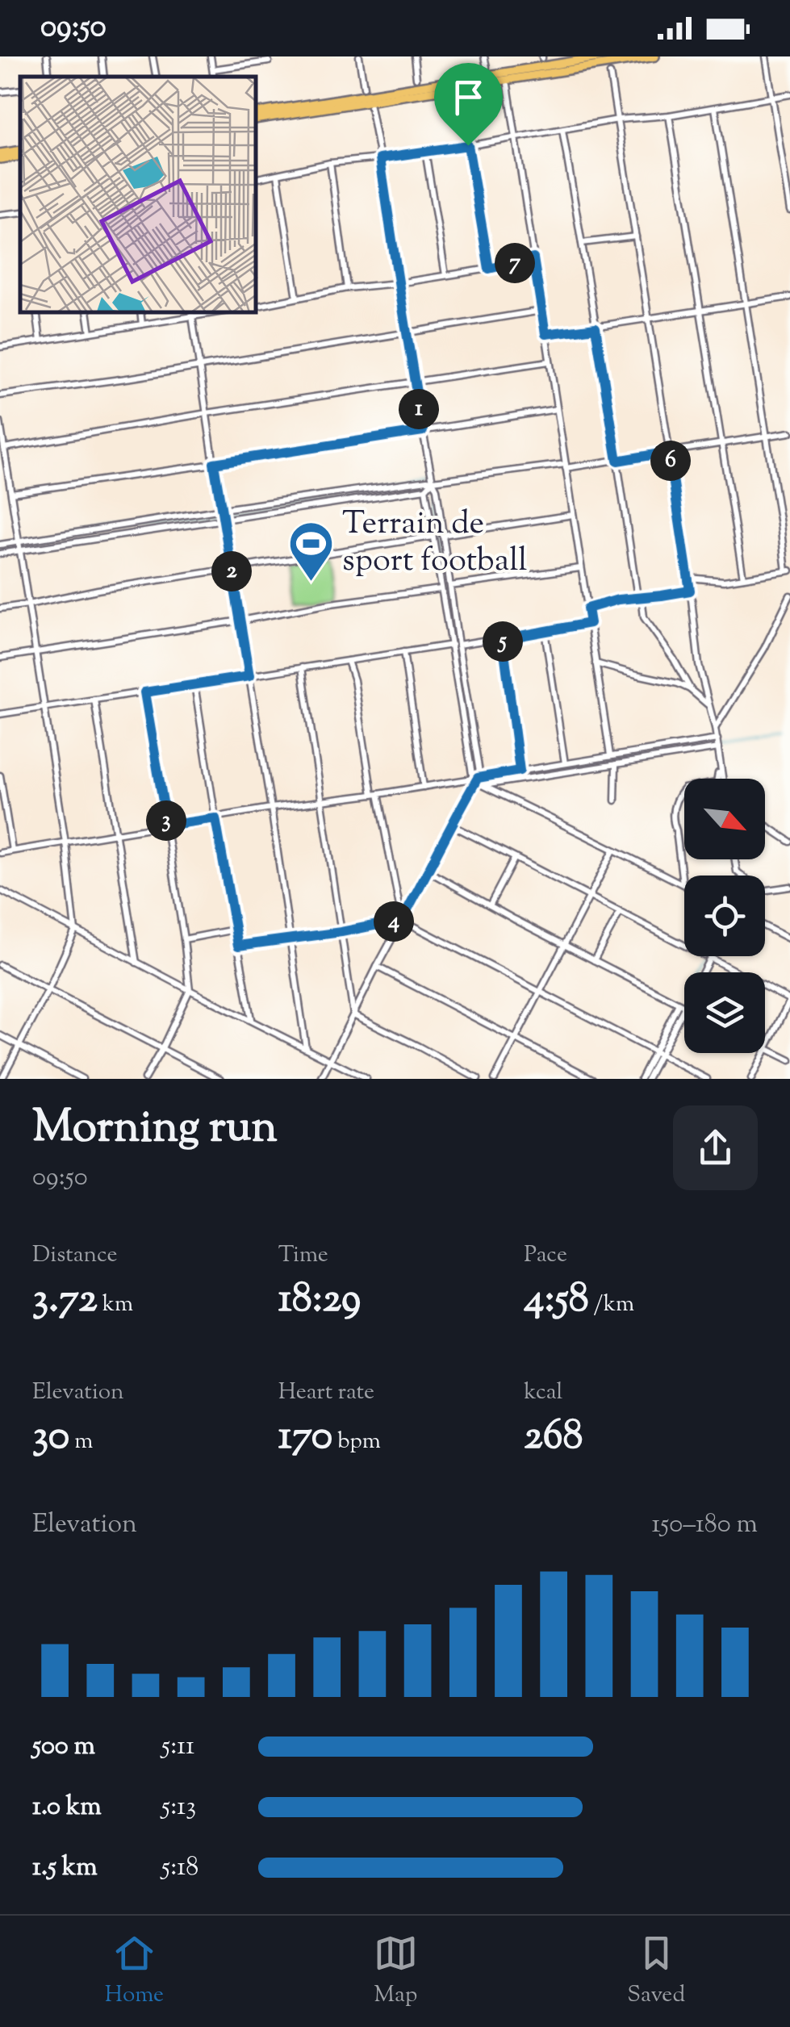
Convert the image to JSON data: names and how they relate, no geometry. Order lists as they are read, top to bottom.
{
  "places": {
    "sports": ["Terrain de sport football"]
  },
  "north": "bottom right",
  "page": {
    "status": "09:50",
    "pins": [
      "7",
      "1",
      "6",
      "2",
      "5",
      "3",
      "4"
    ],
    "heading": ["Morning run", "09:50"],
    "stats": [
      ["Distance", "3.72 km"],
      ["Time", "18:29"],
      ["Pace", "4:58 /km"],
      ["Elevation", "30 m"],
      ["Heart rate", "170 bpm"],
      ["kcal", "268"]
    ],
    "chart": ["Elevation", "150–180 m"],
    "list": [
      {
        "name": "500 m",
        "note": "5:11"
      },
      {
        "name": "1.0 km",
        "note": "5:13"
      },
      {
        "name": "1.5 km",
        "note": "5:18"
      }
    ],
    "tabs": ["Home", "Map", "Saved"]
  }
}
